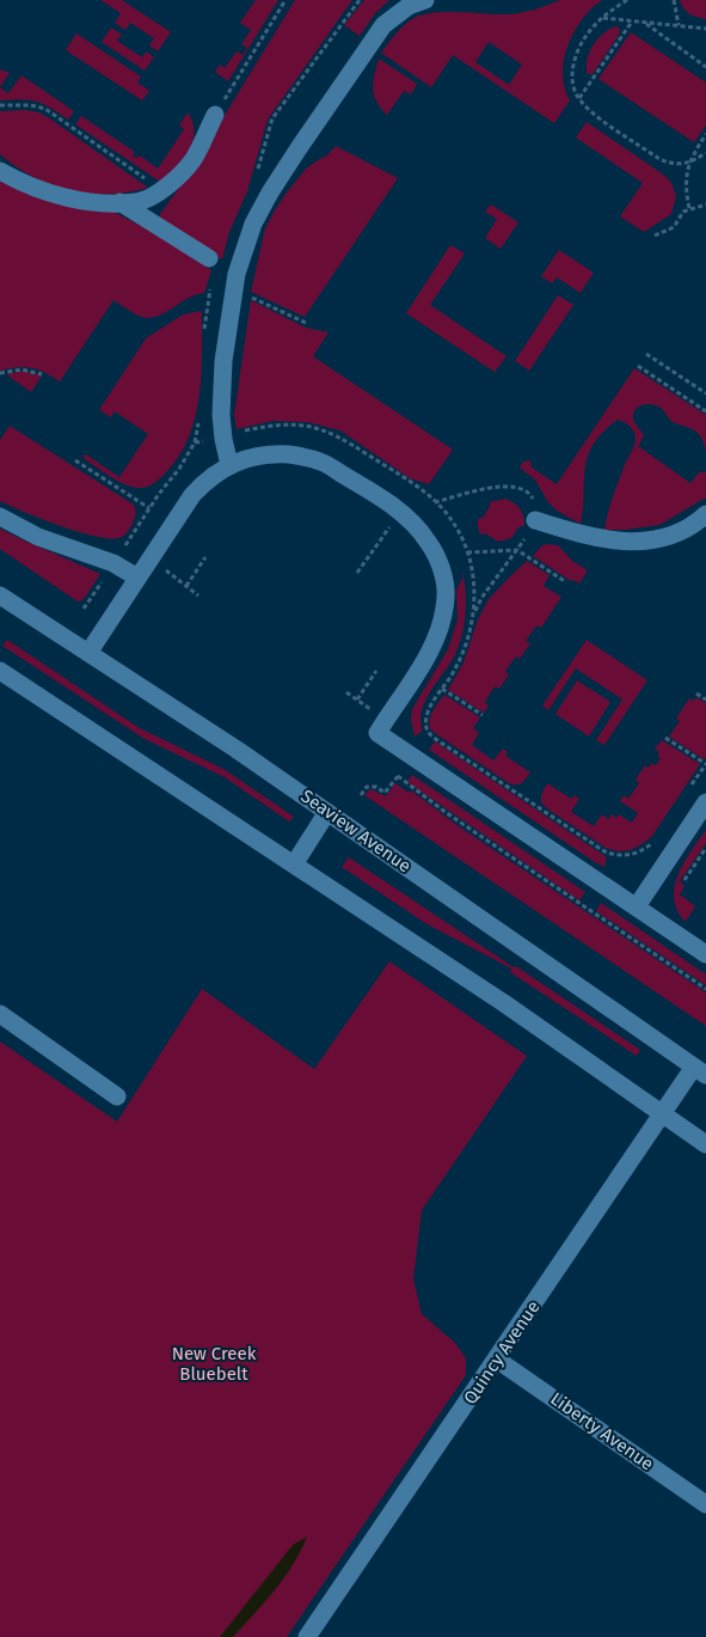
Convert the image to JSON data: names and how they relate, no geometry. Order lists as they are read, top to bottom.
{
  "streets": {
    "street": ["Seaview Avenue", "Quincy Avenue", "Liberty Avenue"]
  },
  "crossings": [
    ["Seaview Avenue", "Quincy Avenue"],
    ["Quincy Avenue", "Liberty Avenue"]
  ],
  "parks": ["New Creek Bluebelt"]
}
